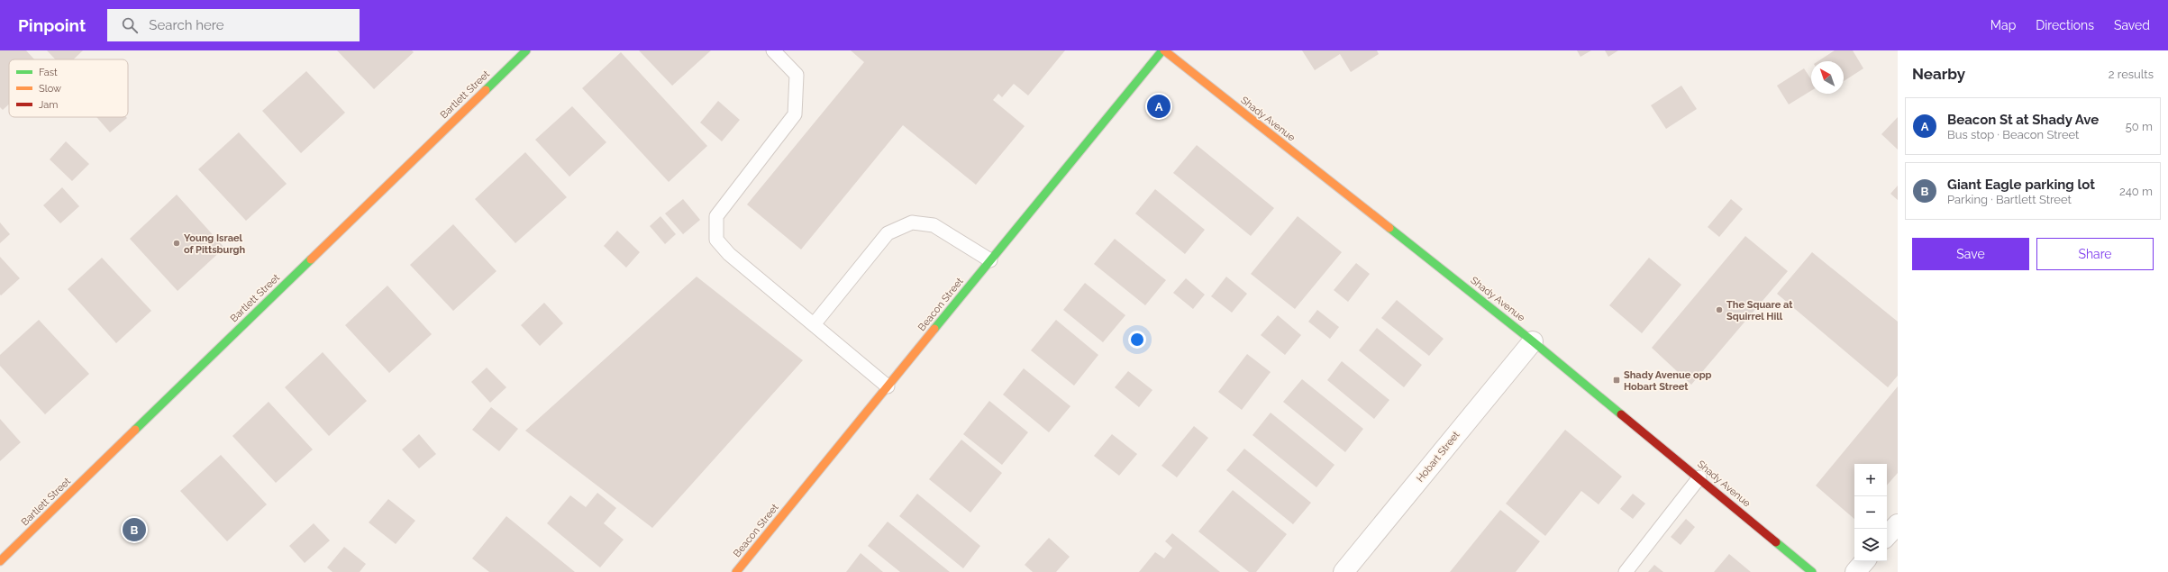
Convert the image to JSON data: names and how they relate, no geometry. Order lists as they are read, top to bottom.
{
  "streets": {
    "main road": ["Bartlett Street", "Shady Avenue", "Beacon Street"],
    "street": ["Hobart Street"]
  },
  "crossings": [
    ["Shady Avenue", "Beacon Street"],
    ["Shady Avenue", "Hobart Street"]
  ],
  "places": {
    "other": ["Young Israel of Pittsburgh", "The Square at Squirrel Hill"],
    "transit": ["Shady Avenue opp Hobart Street"]
  },
  "legend": ["Fast", "Slow", "Jam"],
  "north": "top left",
  "page": {
    "header": "Pinpoint",
    "search": "Search here",
    "nav": ["Map", "Directions", "Saved"],
    "heading": ["Nearby", "2 results"],
    "pins": ["A", "B"],
    "list": [
      {
        "mark": "A",
        "name": "Beacon St at Shady Ave",
        "note": "Bus stop · Beacon Street",
        "value": "50 m"
      },
      {
        "mark": "B",
        "name": "Giant Eagle parking lot",
        "note": "Parking · Bartlett Street",
        "value": "240 m"
      }
    ],
    "buttons": ["Save", "Share"],
    "map_buttons": ["+", "−"]
  }
}
